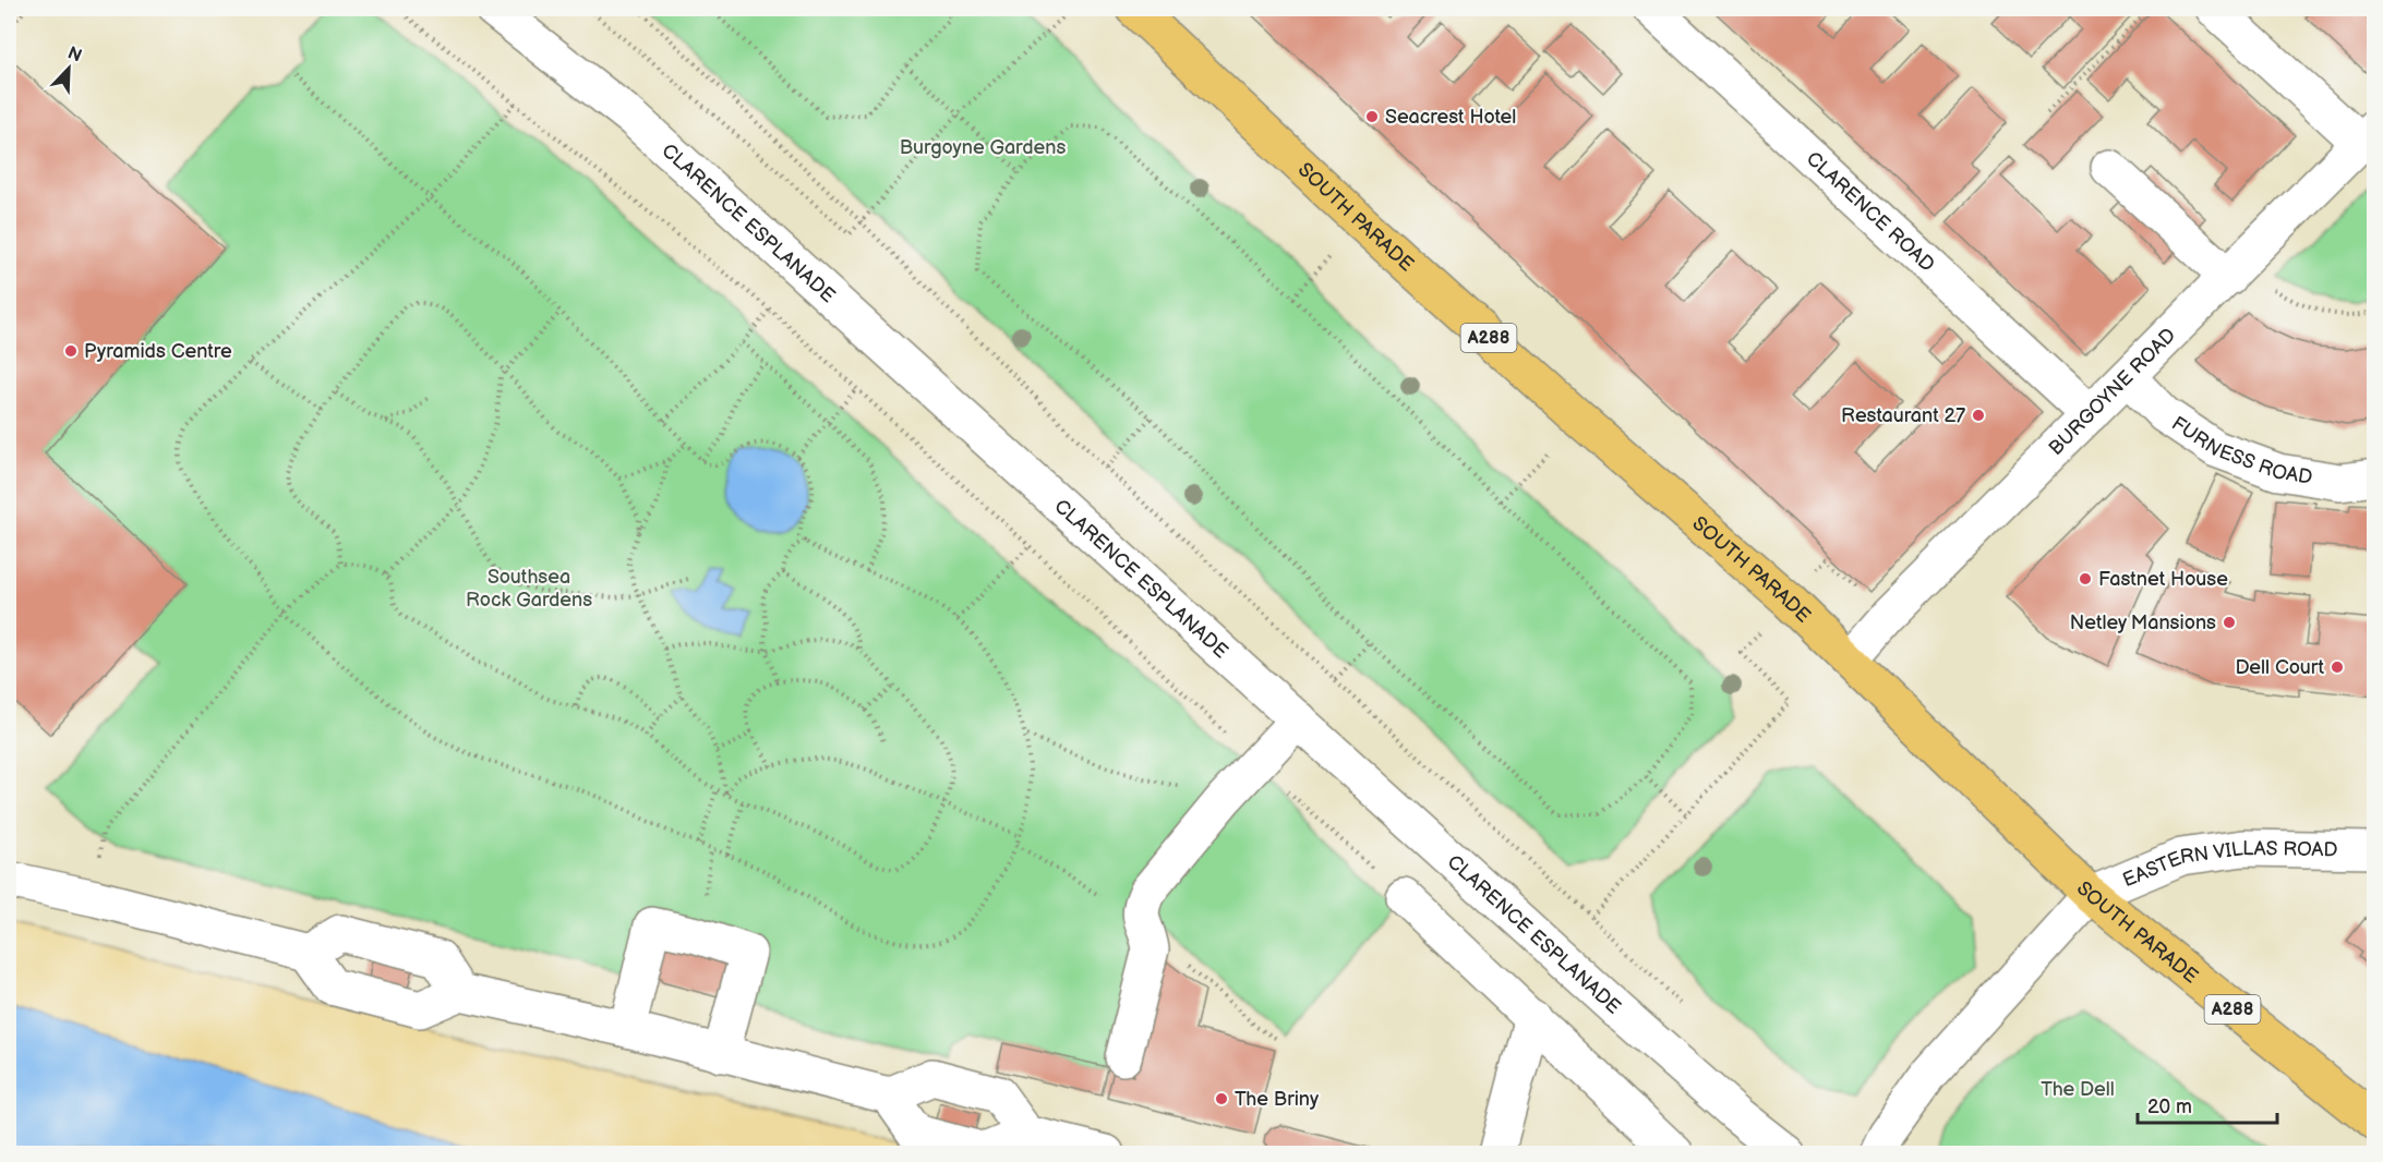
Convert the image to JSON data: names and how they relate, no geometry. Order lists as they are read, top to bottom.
{
  "streets": {
    "main road": ["SOUTH PARADE", "A288"],
    "street": [
      "CLARENCE ROAD",
      "CLARENCE ESPLANADE",
      "BURGOYNE ROAD",
      "FURNESS ROAD",
      "EASTERN VILLAS ROAD"
    ]
  },
  "crossings": [
    ["CLARENCE ROAD", "BURGOYNE ROAD"],
    ["SOUTH PARADE", "BURGOYNE ROAD"],
    ["SOUTH PARADE", "EASTERN VILLAS ROAD"],
    ["BURGOYNE ROAD", "FURNESS ROAD"]
  ],
  "parks": ["Burgoyne Gardens", "Southsea Rock Gardens", "The Dell"],
  "places": [
    "Seacrest Hotel",
    "Pyramids Centre",
    "Restaurant 27",
    "Fastnet House",
    "Netley Mansions",
    "Dell Court",
    "The Briny"
  ],
  "scale_bar": "20 m",
  "north": "top right"
}
